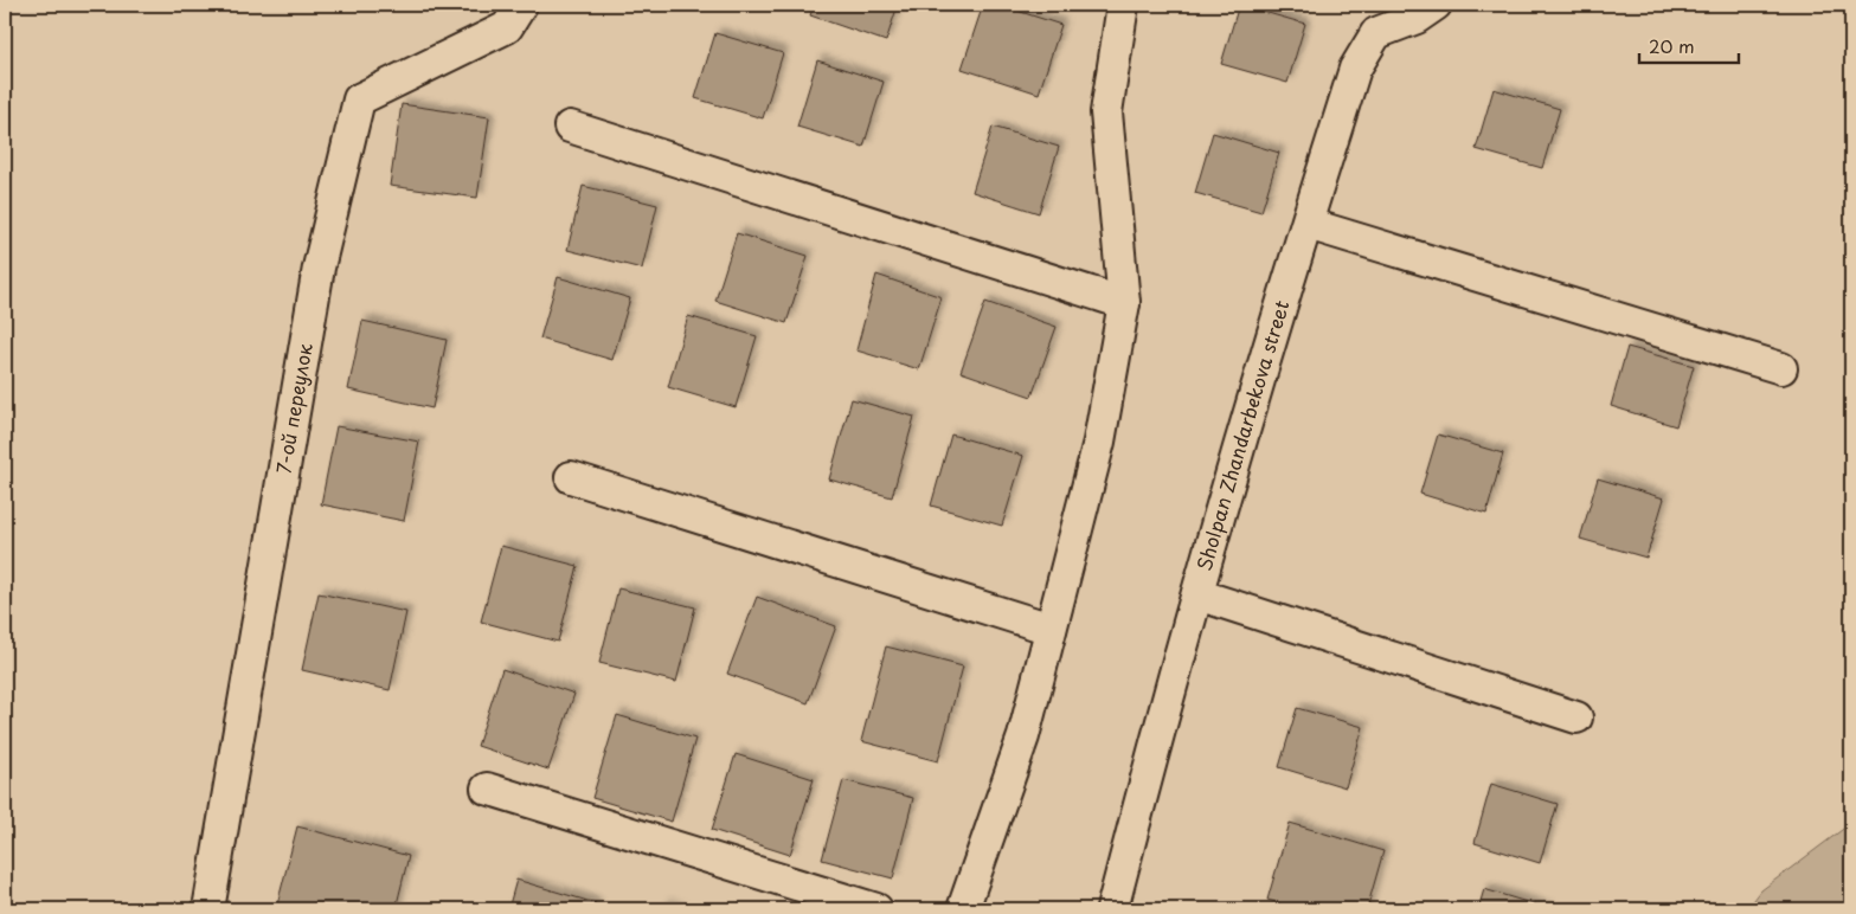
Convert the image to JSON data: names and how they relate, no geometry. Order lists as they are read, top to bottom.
{
  "streets": {
    "street": ["7-ой переулок", "Sholpan Zhandarbekova street"]
  },
  "scale_bar": "20 m"
}
